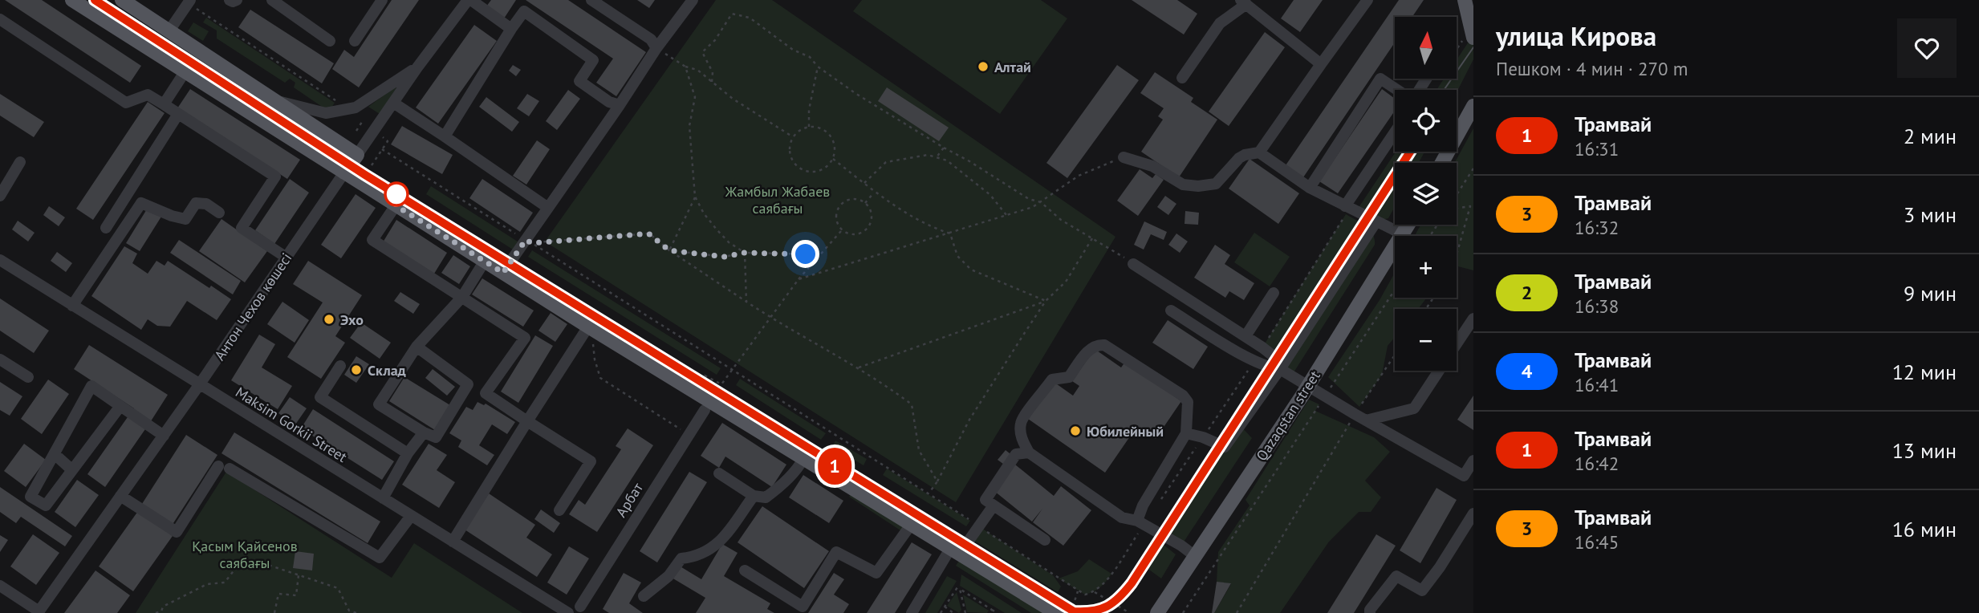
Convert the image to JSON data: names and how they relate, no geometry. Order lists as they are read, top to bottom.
{
  "streets": {
    "main road": ["Антон Чехов көшесі", "Qazaqstan street"],
    "street": ["Maksim Gorkii Street", "Арбат"]
  },
  "crossings": [
    ["Антон Чехов көшесі", "Maksim Gorkii Street"]
  ],
  "parks": ["Жамбыл Жабаев саябағы", "Қасым Қайсенов саябағы"],
  "places": [
    "Алтай",
    "Эхо",
    "Склад",
    "Юбилейный"
  ],
  "lines": ["tram line 1"],
  "north": "top",
  "page": {
    "on_map": "1",
    "heading": ["улица Кирова", "Пешком · 4 мин · 270 m"],
    "map_buttons": ["+", "−"],
    "list": [
      {
        "mark": "1",
        "name": "Трамвай",
        "note": "16:31",
        "value": "2 мин"
      },
      {
        "mark": "3",
        "name": "Трамвай",
        "note": "16:32",
        "value": "3 мин"
      },
      {
        "mark": "2",
        "name": "Трамвай",
        "note": "16:38",
        "value": "9 мин"
      },
      {
        "mark": "4",
        "name": "Трамвай",
        "note": "16:41",
        "value": "12 мин"
      },
      {
        "mark": "1",
        "name": "Трамвай",
        "note": "16:42",
        "value": "13 мин"
      },
      {
        "mark": "3",
        "name": "Трамвай",
        "note": "16:45",
        "value": "16 мин"
      }
    ]
  }
}
